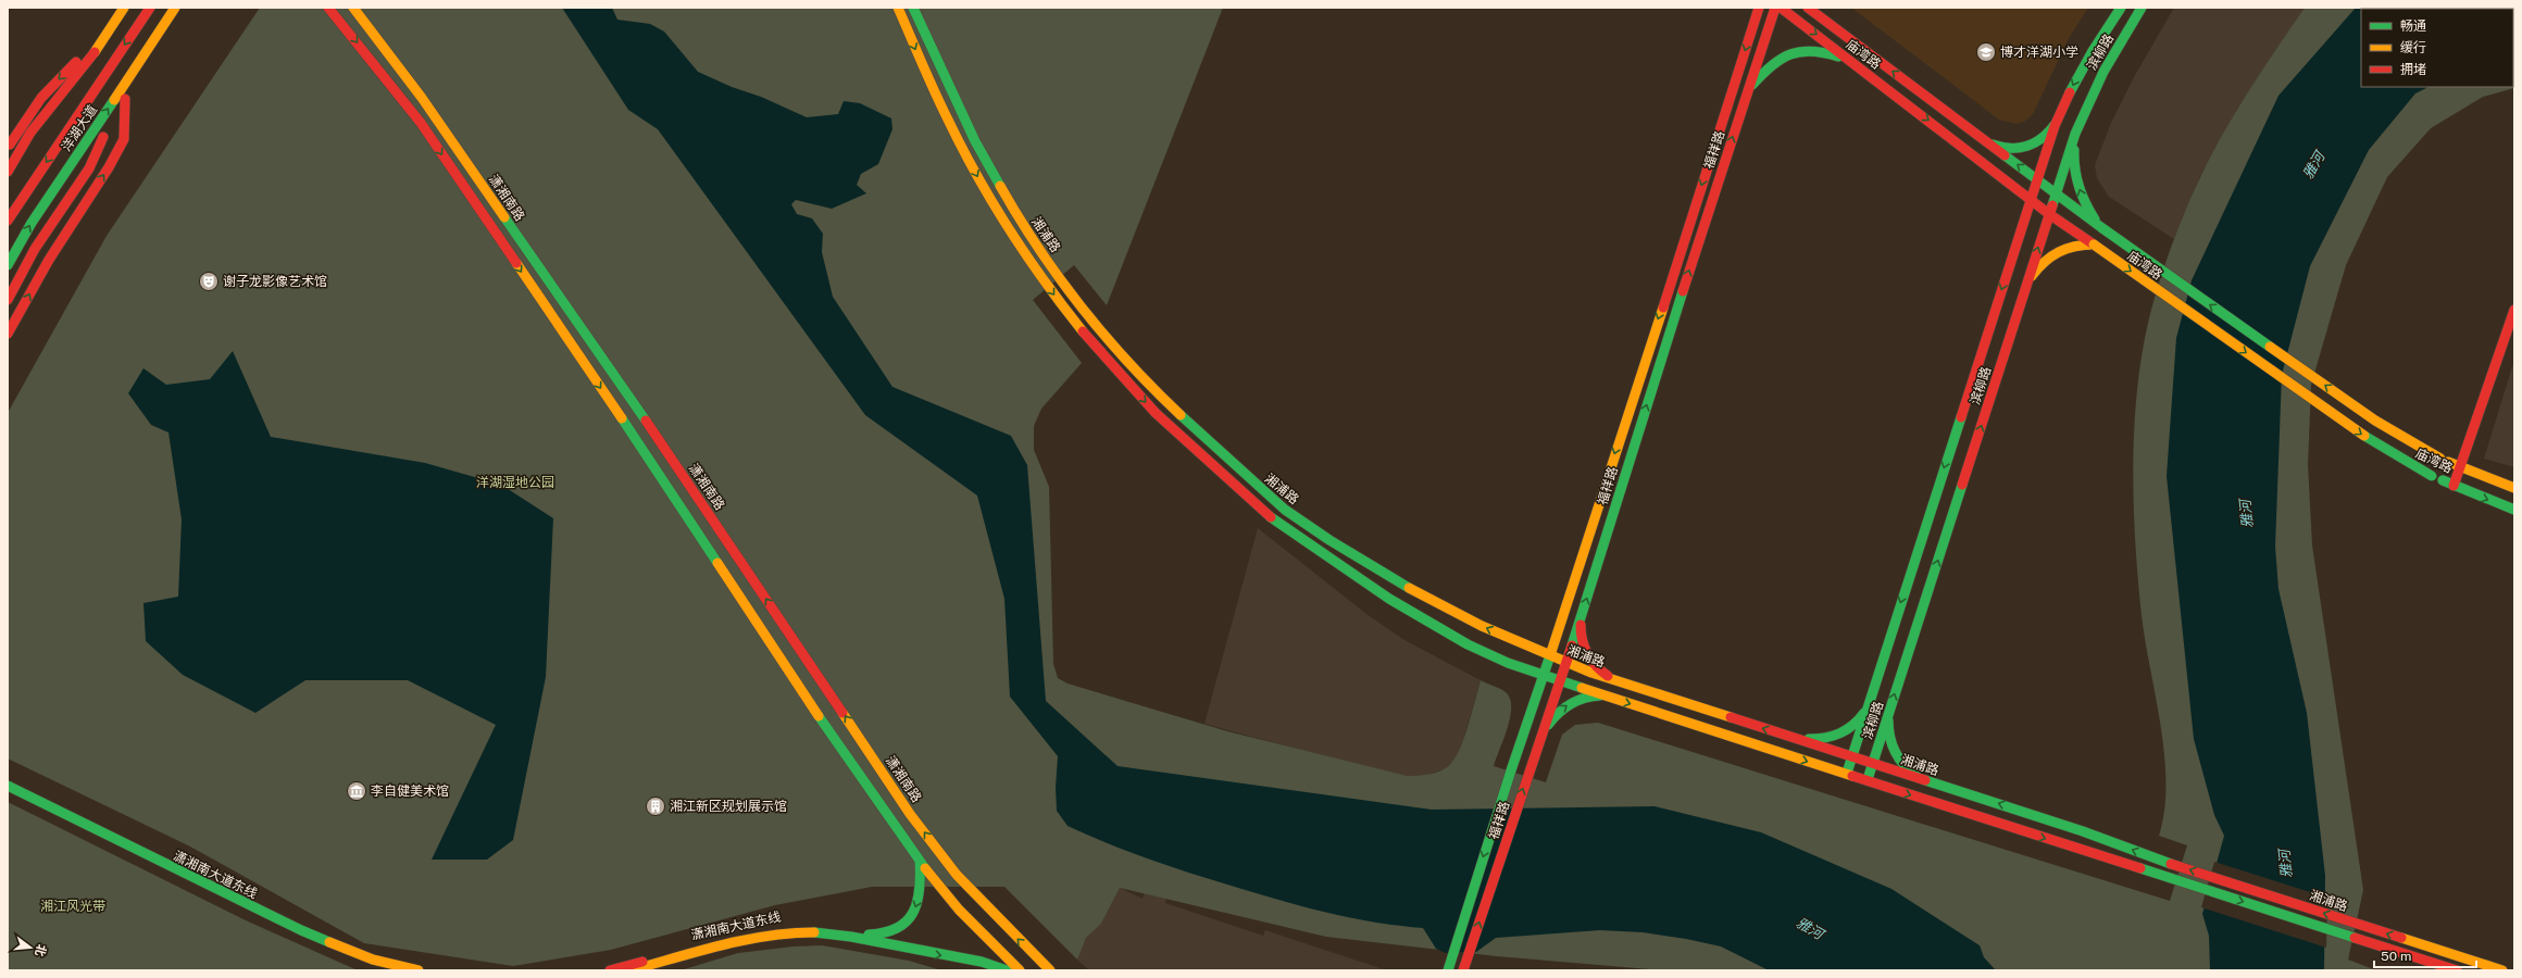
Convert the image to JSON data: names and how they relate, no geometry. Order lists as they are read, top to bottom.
{
  "streets": {
    "main road": [
      "滨柳路",
      "庙湾路",
      "洋湖大道",
      "福祥路",
      "潇湘南路",
      "湘浦路",
      "潇湘南大道东线"
    ]
  },
  "crossings": [
    ["滨柳路", "庙湾路"],
    ["滨柳路", "湘浦路"],
    ["福祥路", "湘浦路"]
  ],
  "water": ["雅河"],
  "parks": ["洋湖湿地公园", "湘江风光带"],
  "places": {
    "school or university": ["博才洋湖小学"],
    "theatre": ["谢子龙影像艺术馆"],
    "museum": ["李自健美术馆"],
    "building": ["湘江新区规划展示馆"]
  },
  "legend": ["畅通", "缓行", "拥堵"],
  "scale_bar": "50 m",
  "north": "right"
}
